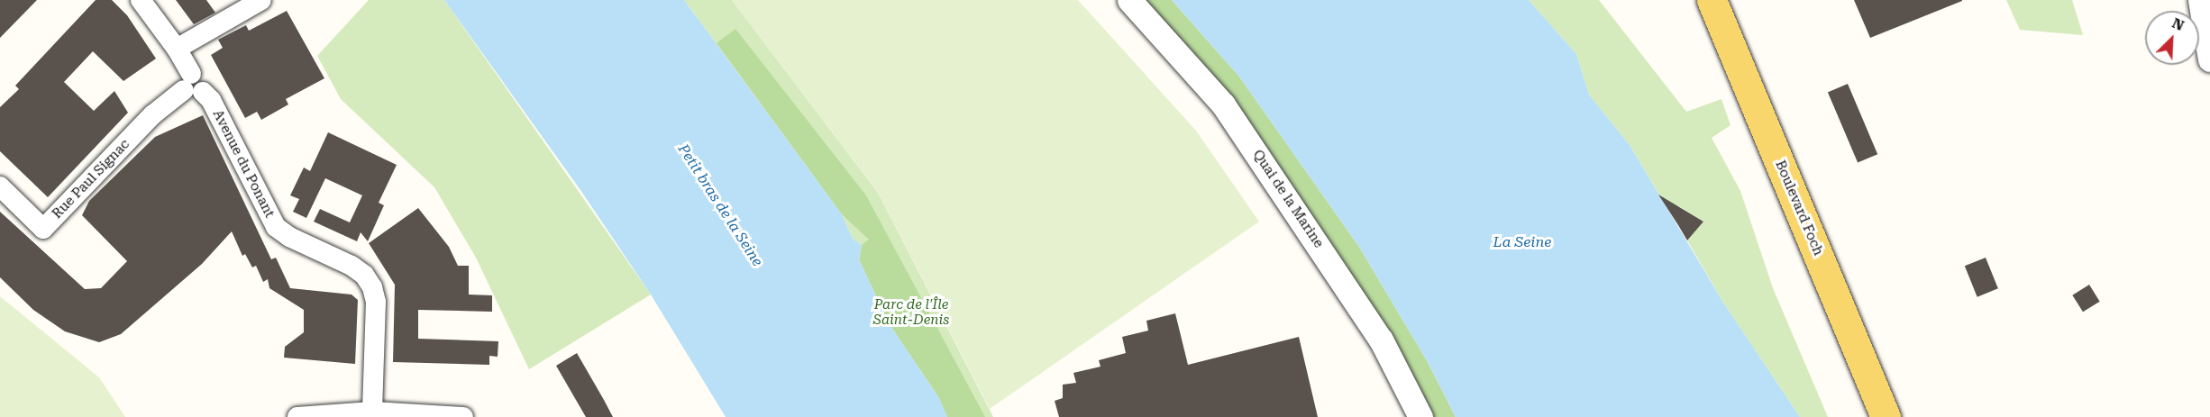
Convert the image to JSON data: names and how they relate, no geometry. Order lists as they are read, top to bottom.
{
  "streets": {
    "main road": ["Boulevard Foch"],
    "street": ["Avenue du Ponant", "Rue Paul Signac", "Quai de la Marine"]
  },
  "crossings": [
    ["Avenue du Ponant", "Rue Paul Signac"]
  ],
  "water": ["Petit bras de la Seine", "La Seine"],
  "parks": ["Parc de l'Île Saint-Denis"],
  "north": "top right"
}
